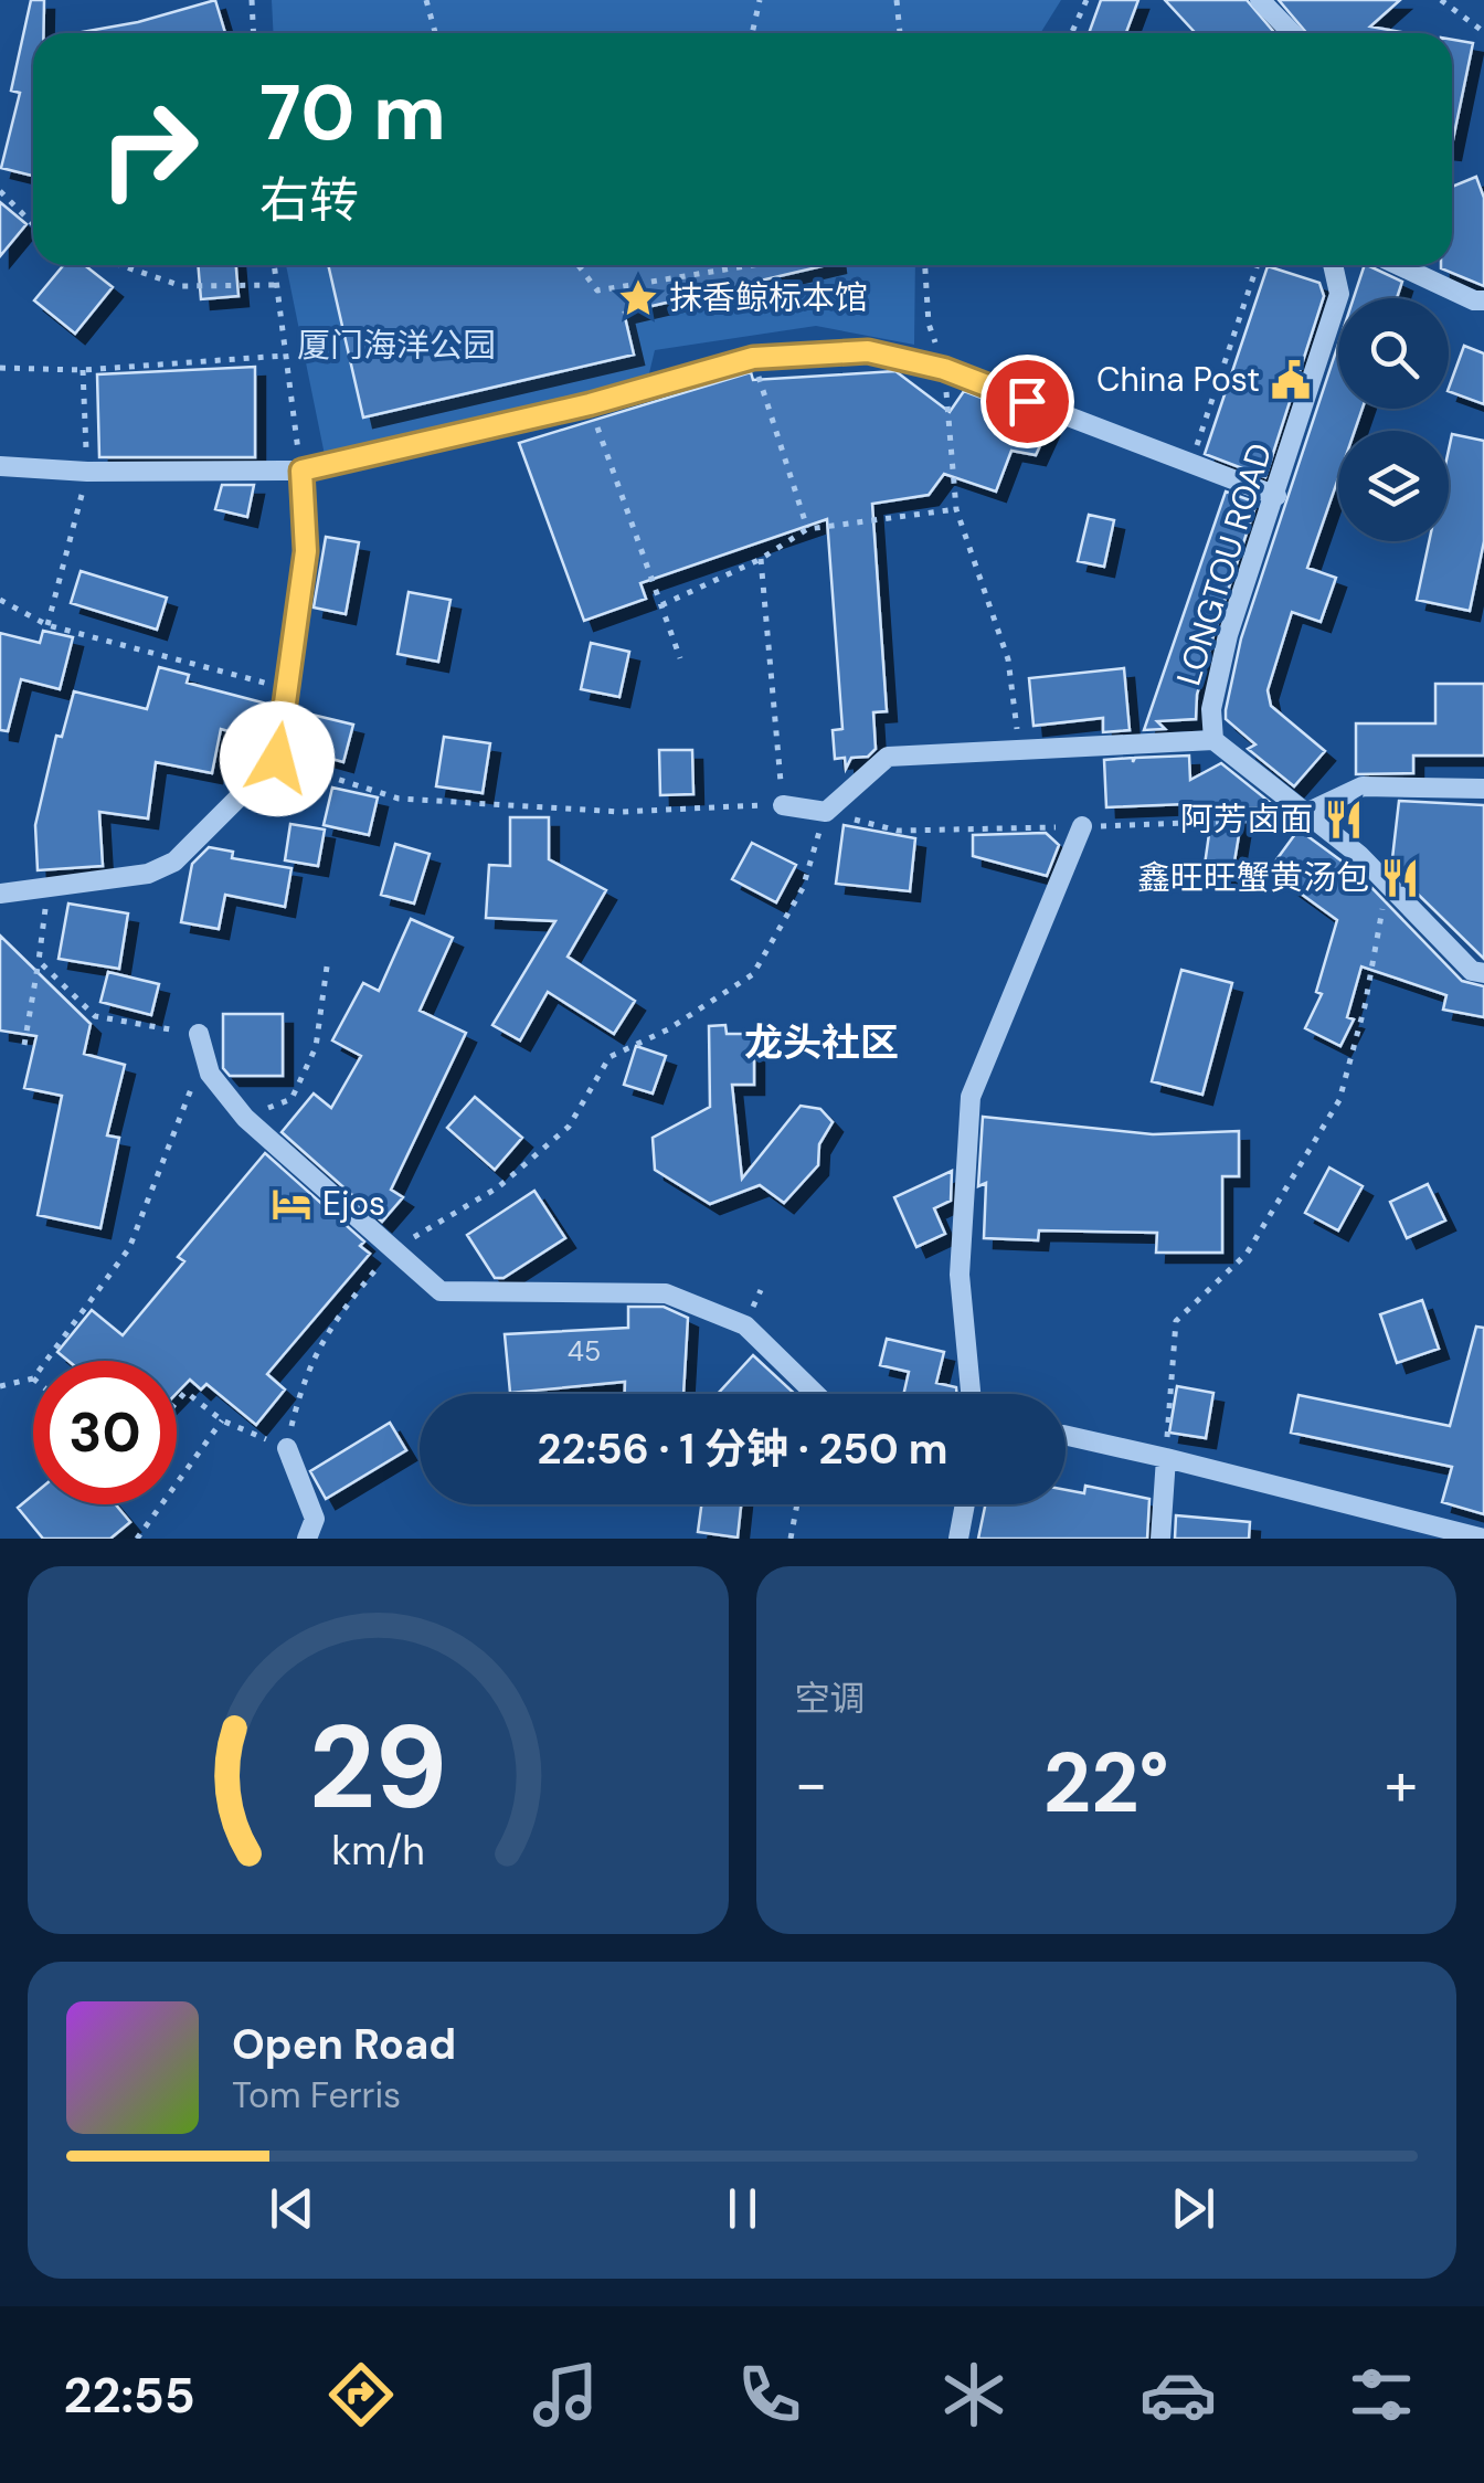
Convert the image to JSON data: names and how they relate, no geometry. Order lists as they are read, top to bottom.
{
  "streets": {
    "street": ["LONGTOU ROAD"]
  },
  "districts": ["龙头社区"],
  "parks": ["厦门海洋公园"],
  "places": {
    "place": ["抹香鲸标本馆"],
    "public building": ["China Post"],
    "restaurant": ["阿芳卤面", "鑫旺旺蟹黄汤包"],
    "hotel": ["Ejos"]
  },
  "house_numbers": ["45"],
  "page": {
    "turn": ["70 m", "右转"],
    "limit": "30",
    "trip": "22:56 · 1 分钟 · 250 m",
    "tile": "空调",
    "heat": ["−", "22°", "+"],
    "song": ["Open Road", "Tom Ferris"],
    "tabs": "22:55",
    "gauge": ["29", "km/h"]
  }
}
